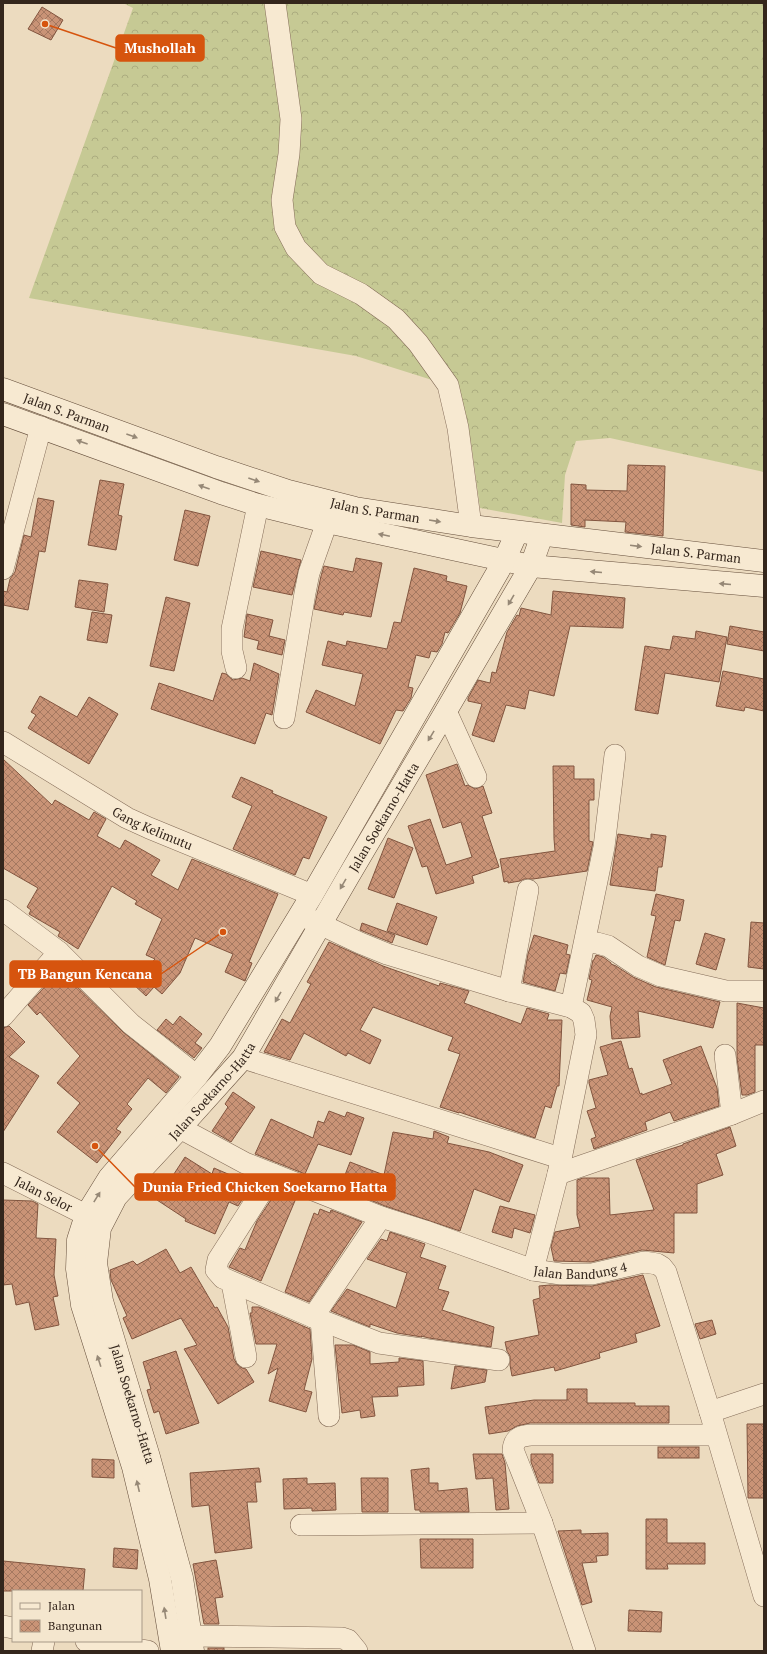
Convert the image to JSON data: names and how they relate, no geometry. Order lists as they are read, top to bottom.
{
  "streets": {
    "main road": ["Jalan S. Parman", "Jalan Soekarno-Hatta"],
    "street": ["Gang Kelimutu", "Jalan Selor", "Jalan Bandung 4"]
  },
  "crossings": [
    ["Jalan S. Parman", "Jalan Soekarno-Hatta"],
    ["Jalan Soekarno-Hatta", "Gang Kelimutu"],
    ["Jalan Soekarno-Hatta", "Jalan Selor"],
    ["Jalan Soekarno-Hatta", "Jalan Bandung 4"]
  ],
  "places": ["Mushollah", "TB Bangun Kencana", "Dunia Fried Chicken Soekarno Hatta"],
  "legend": ["Jalan", "Bangunan"]
}
